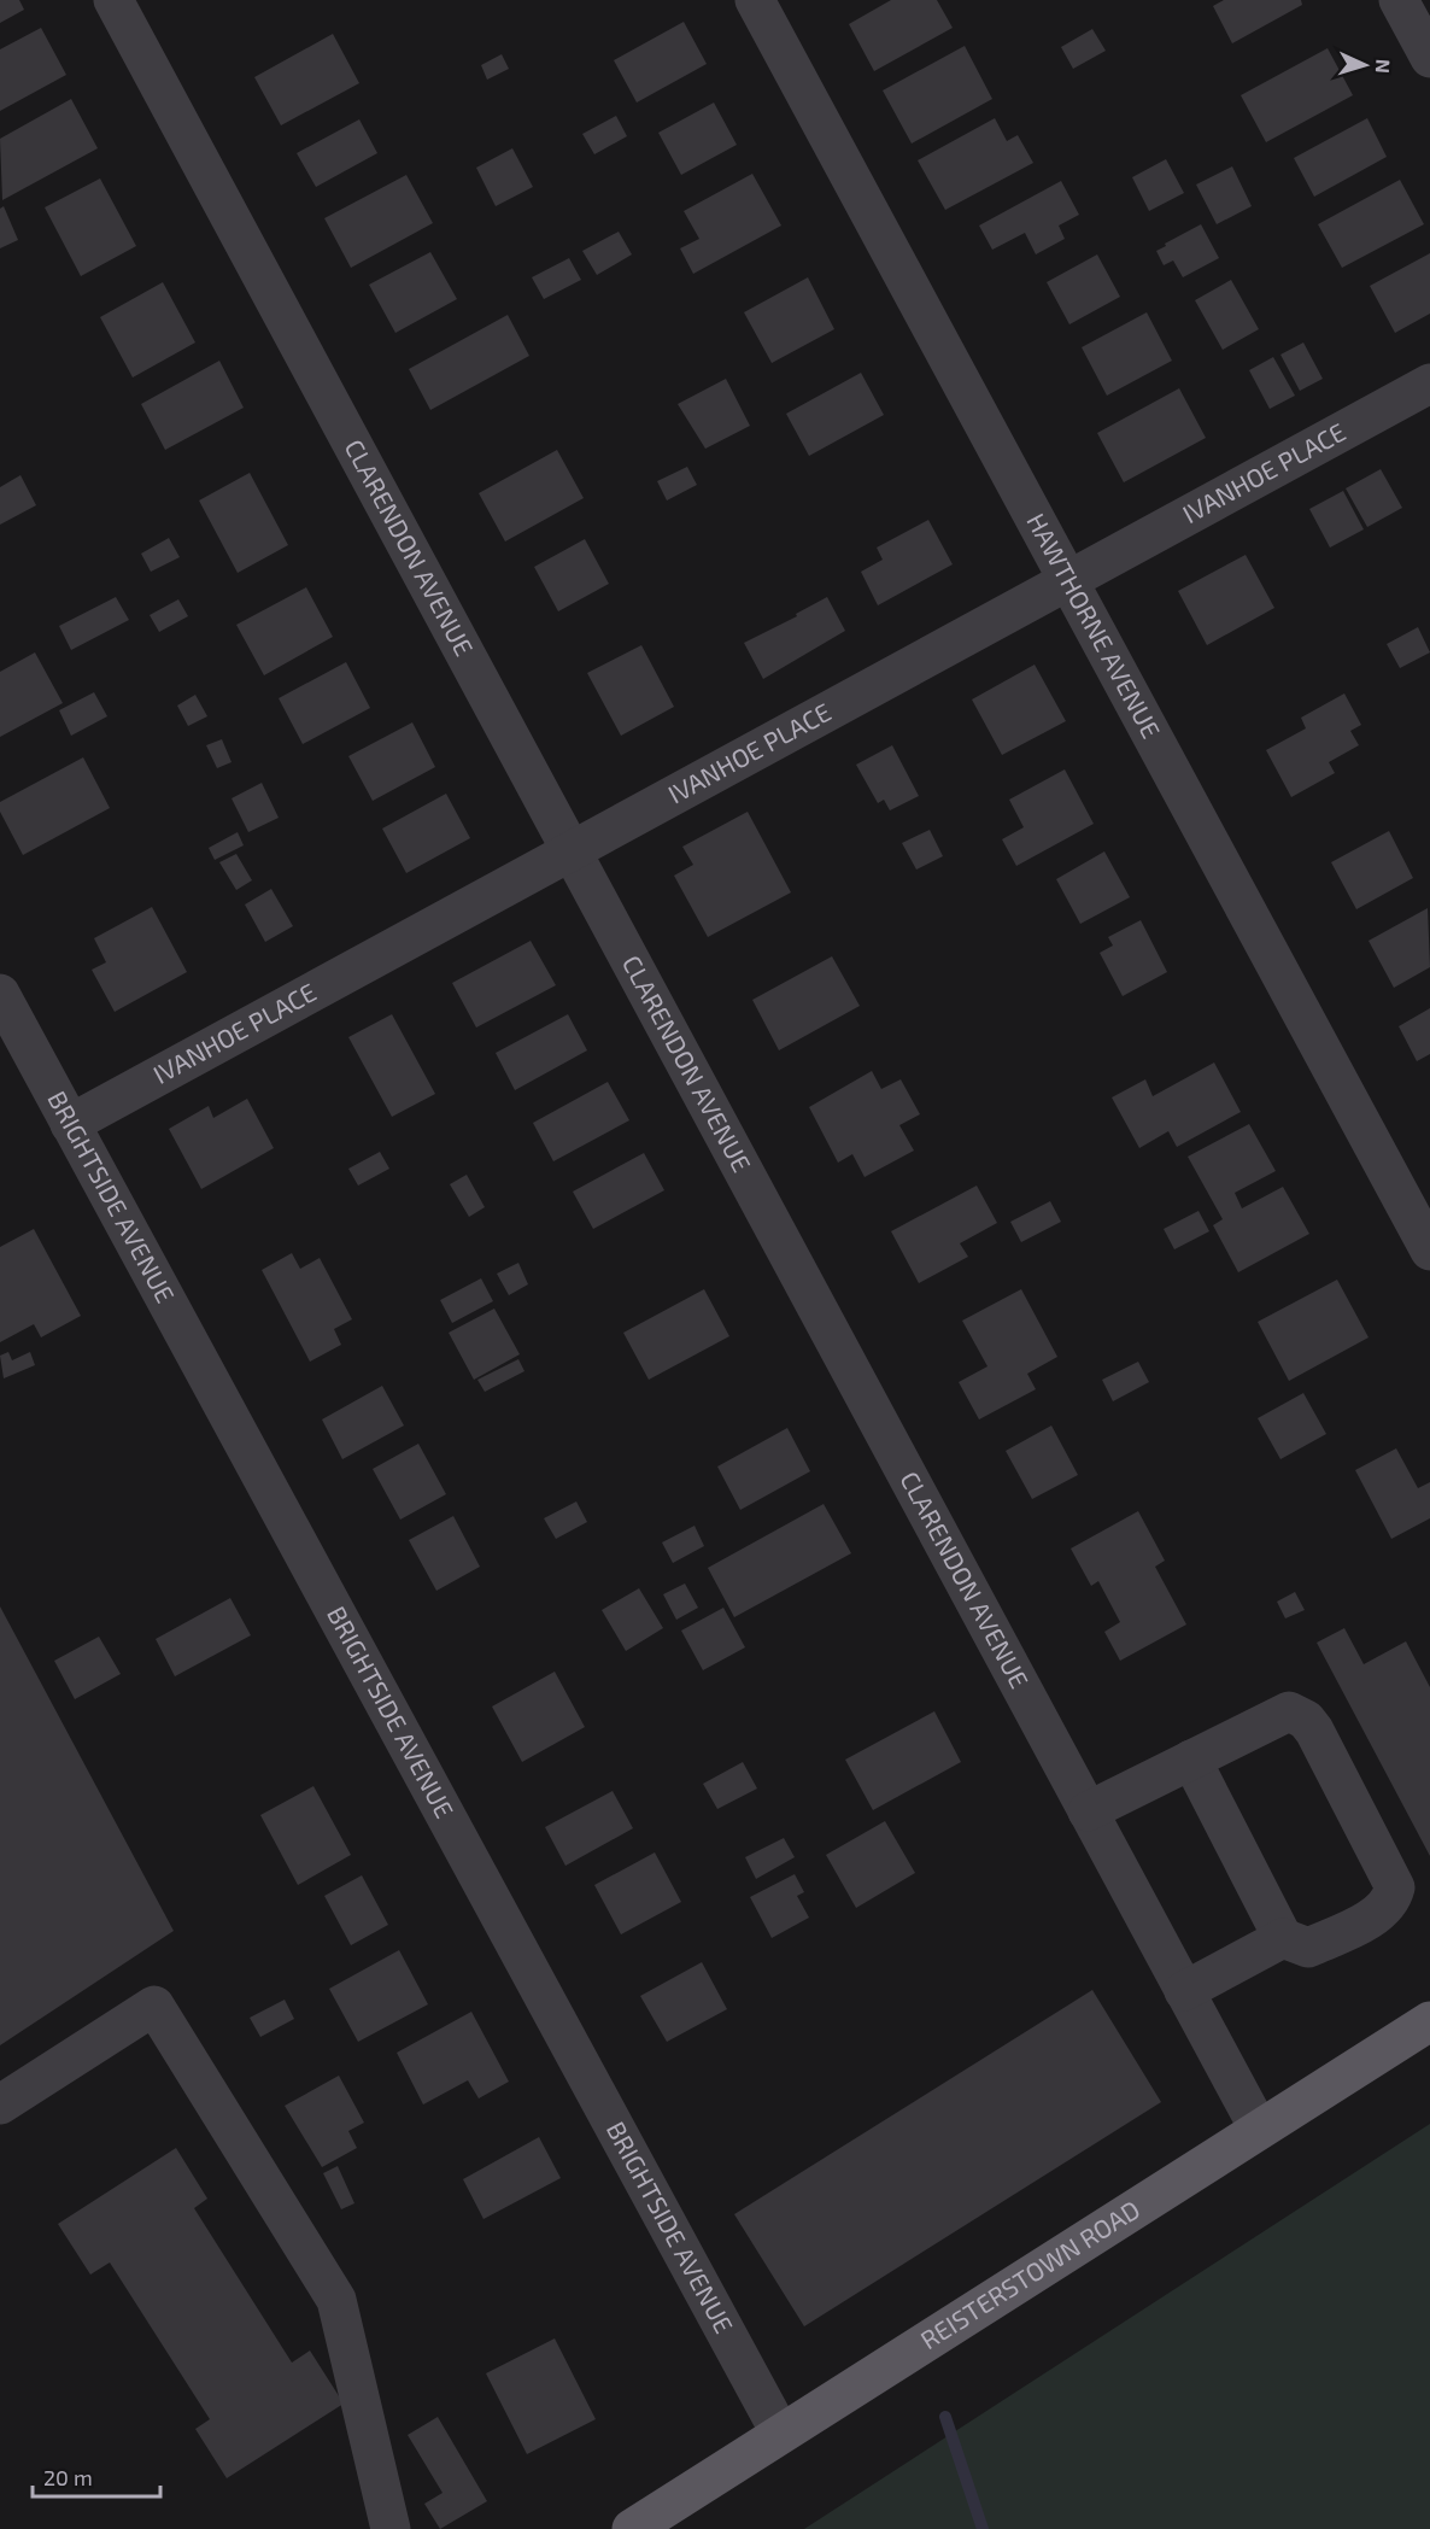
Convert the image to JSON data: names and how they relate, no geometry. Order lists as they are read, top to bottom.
{
  "streets": {
    "main road": ["REISTERSTOWN ROAD"],
    "street": [
      "IVANHOE PLACE",
      "CLARENDON AVENUE",
      "HAWTHORNE AVENUE",
      "BRIGHTSIDE AVENUE"
    ]
  },
  "crossings": [
    ["IVANHOE PLACE", "CLARENDON AVENUE"],
    ["IVANHOE PLACE", "HAWTHORNE AVENUE"],
    ["IVANHOE PLACE", "BRIGHTSIDE AVENUE"],
    ["CLARENDON AVENUE", "REISTERSTOWN ROAD"],
    ["BRIGHTSIDE AVENUE", "REISTERSTOWN ROAD"]
  ],
  "scale_bar": "20 m",
  "north": "right"
}
